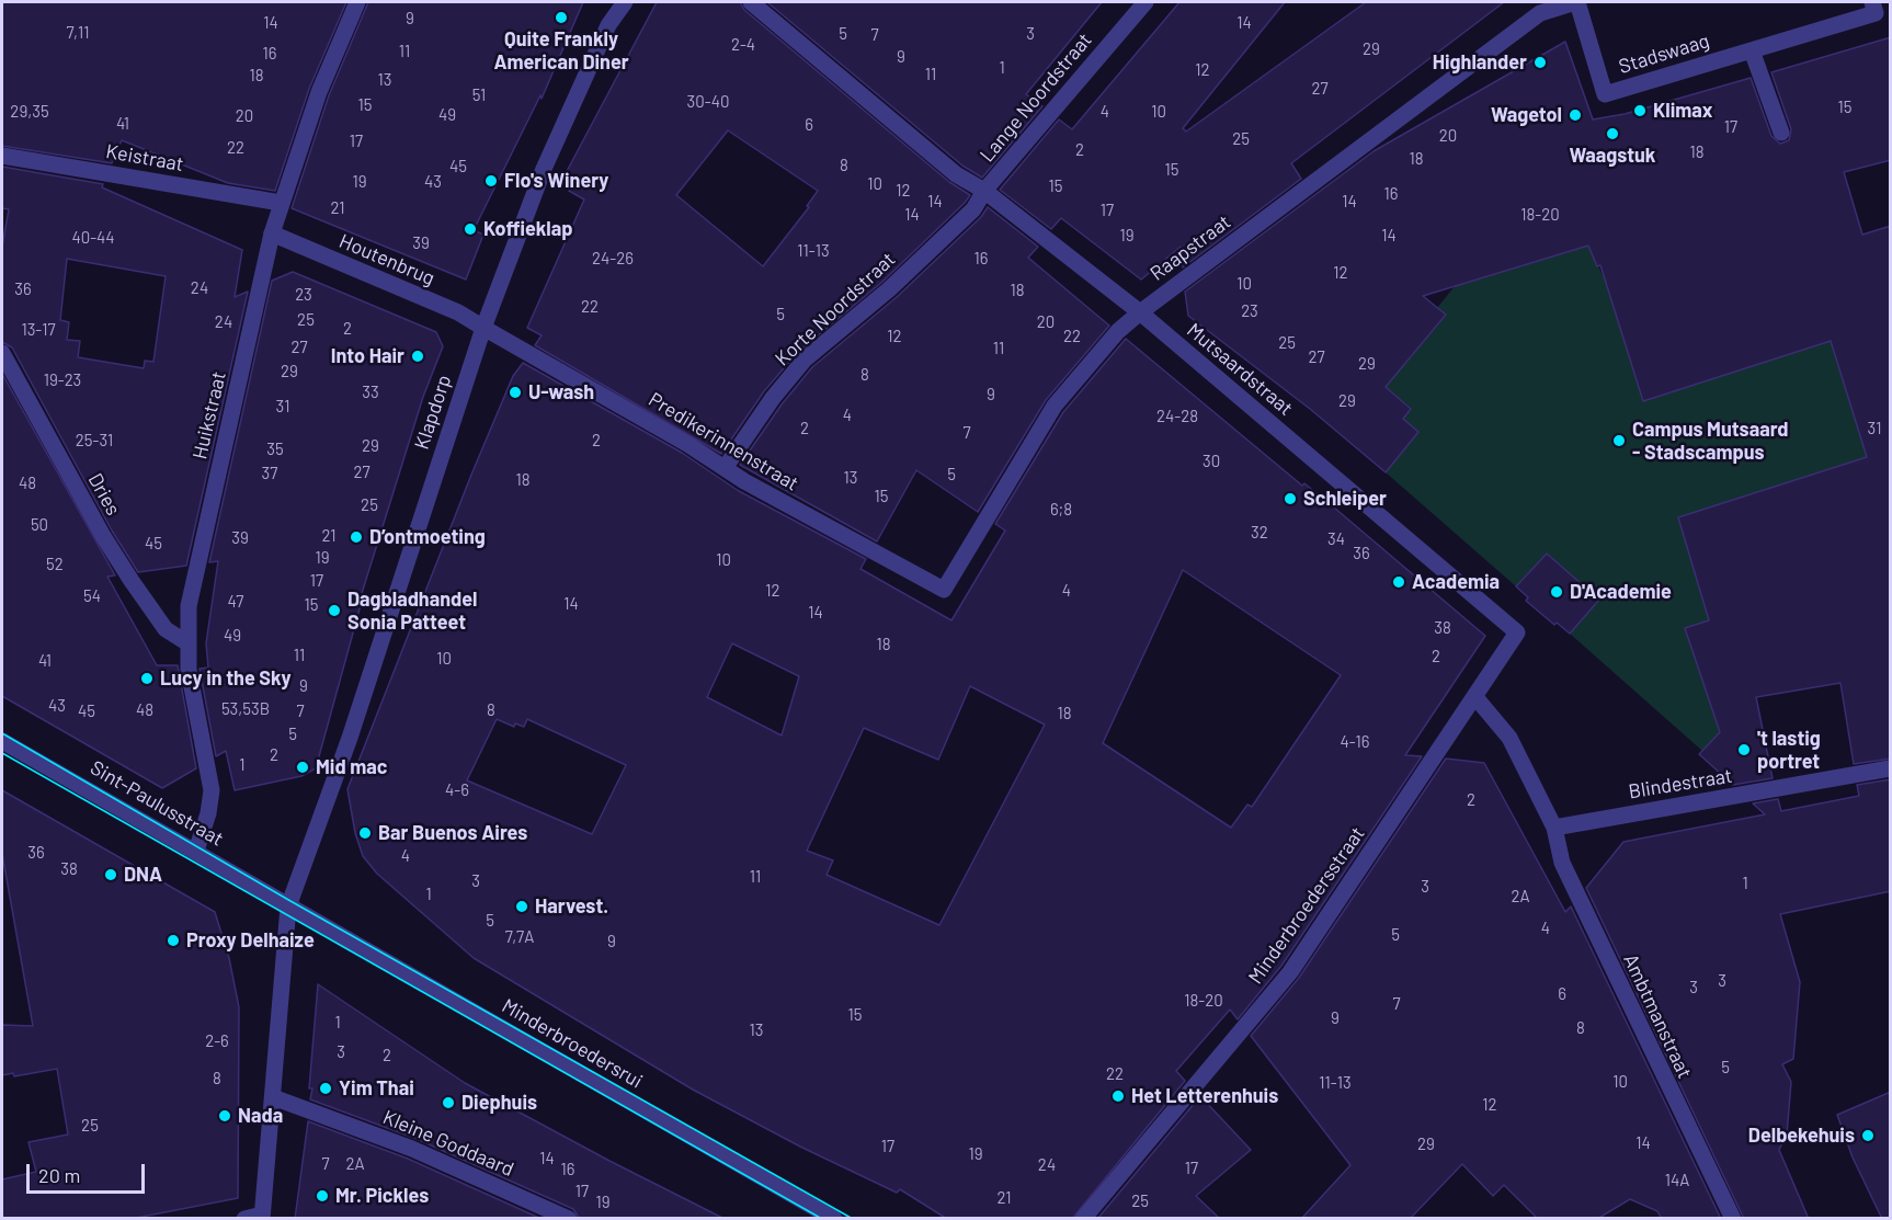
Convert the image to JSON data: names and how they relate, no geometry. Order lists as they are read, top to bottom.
{
  "streets": {
    "street": [
      "Stadswaag",
      "Lange Noordstraat",
      "Keistraat",
      "Raapstraat",
      "Houtenbrug",
      "Korte Noordstraat",
      "Mutsaardstraat",
      "Klapdorp",
      "Huikstraat",
      "Predikerinnenstraat",
      "Dries",
      "Blindestraat",
      "Sint-Paulusstraat",
      "Minderbroedersstraat",
      "Ambtmanstraat",
      "Minderbroedersrui",
      "Kleine Goddaard"
    ]
  },
  "crossings": [
    ["Stadswaag", "Raapstraat"],
    ["Lange Noordstraat", "Korte Noordstraat"],
    ["Lange Noordstraat", "Mutsaardstraat"],
    ["Keistraat", "Huikstraat"],
    ["Raapstraat", "Mutsaardstraat"],
    ["Raapstraat", "Predikerinnenstraat"],
    ["Houtenbrug", "Klapdorp"],
    ["Houtenbrug", "Huikstraat"],
    ["Houtenbrug", "Predikerinnenstraat"],
    ["Korte Noordstraat", "Mutsaardstraat"],
    ["Korte Noordstraat", "Predikerinnenstraat"],
    ["Mutsaardstraat", "Minderbroedersstraat"],
    ["Klapdorp", "Predikerinnenstraat"],
    ["Klapdorp", "Sint-Paulusstraat"],
    ["Klapdorp", "Minderbroedersrui"],
    ["Klapdorp", "Kleine Goddaard"],
    ["Huikstraat", "Dries"],
    ["Huikstraat", "Sint-Paulusstraat"],
    ["Blindestraat", "Ambtmanstraat"],
    ["Sint-Paulusstraat", "Minderbroedersrui"]
  ],
  "places": [
    "Quite Frankly American Diner",
    "Highlander",
    "Klimax",
    "Wagetol",
    "Waagstuk",
    "Flo's Winery",
    "Koffieklap",
    "Into Hair",
    "U-wash",
    "Campus Mutsaard - Stadscampus",
    "Schleiper",
    "D’ontmoeting",
    "Academia",
    "D'Academie",
    "Dagbladhandel Sonia Patteet",
    "Lucy in the Sky",
    "'t lastig portret",
    "Mid mac",
    "Bar Buenos Aires",
    "DNA",
    "Harvest.",
    "Proxy Delhaize",
    "Yim Thai",
    "Het Letterenhuis",
    "Diephuis",
    "Nada",
    "Delbekehuis",
    "Mr. Pickles"
  ],
  "house_numbers": [
    "9",
    "14",
    "14",
    "7,11",
    "5",
    "3",
    "7",
    "2-4",
    "29",
    "11",
    "16",
    "9",
    "1",
    "12",
    "11",
    "18",
    "13",
    "27",
    "51",
    "30-40",
    "15",
    "15",
    "29,35",
    "4",
    "10",
    "49",
    "20",
    "41",
    "6",
    "17",
    "20",
    "25",
    "17",
    "22",
    "2",
    "18",
    "18",
    "8",
    "45",
    "15",
    "19",
    "43",
    "10",
    "15",
    "12",
    "16",
    "14",
    "14",
    "21",
    "17",
    "14",
    "18-20",
    "19",
    "14",
    "40-44",
    "39",
    "11-13",
    "24-26",
    "16",
    "12",
    "10",
    "24",
    "36",
    "18",
    "23",
    "22",
    "23",
    "5",
    "25",
    "24",
    "20",
    "2",
    "13-17",
    "12",
    "22",
    "25",
    "27",
    "11",
    "27",
    "29",
    "29",
    "8",
    "19-23",
    "33",
    "9",
    "29",
    "31",
    "4",
    "24-28",
    "2",
    "31",
    "7",
    "25-31",
    "2",
    "29",
    "35",
    "30",
    "27",
    "37",
    "5",
    "13",
    "18",
    "48",
    "15",
    "25",
    "6;8",
    "50",
    "32",
    "21",
    "39",
    "34",
    "45",
    "36",
    "19",
    "10",
    "52",
    "17",
    "12",
    "4",
    "54",
    "47",
    "14",
    "15",
    "14",
    "38",
    "49",
    "18",
    "11",
    "2",
    "10",
    "41",
    "9",
    "43",
    "53,53B",
    "48",
    "8",
    "45",
    "7",
    "18",
    "5",
    "4-16",
    "2",
    "1",
    "4-6",
    "2",
    "36",
    "4",
    "38",
    "11",
    "3",
    "1",
    "3",
    "1",
    "2A",
    "5",
    "4",
    "5",
    "7,7A",
    "9",
    "3",
    "3",
    "6",
    "18-20",
    "7",
    "15",
    "9",
    "1",
    "8",
    "13",
    "2-6",
    "3",
    "2",
    "5",
    "22",
    "8",
    "10",
    "11-13",
    "12",
    "25",
    "14",
    "29",
    "17",
    "19",
    "14",
    "7",
    "2A",
    "24",
    "17",
    "16",
    "14A",
    "17",
    "21",
    "25",
    "19"
  ],
  "scale_bar": "20 m"
}
